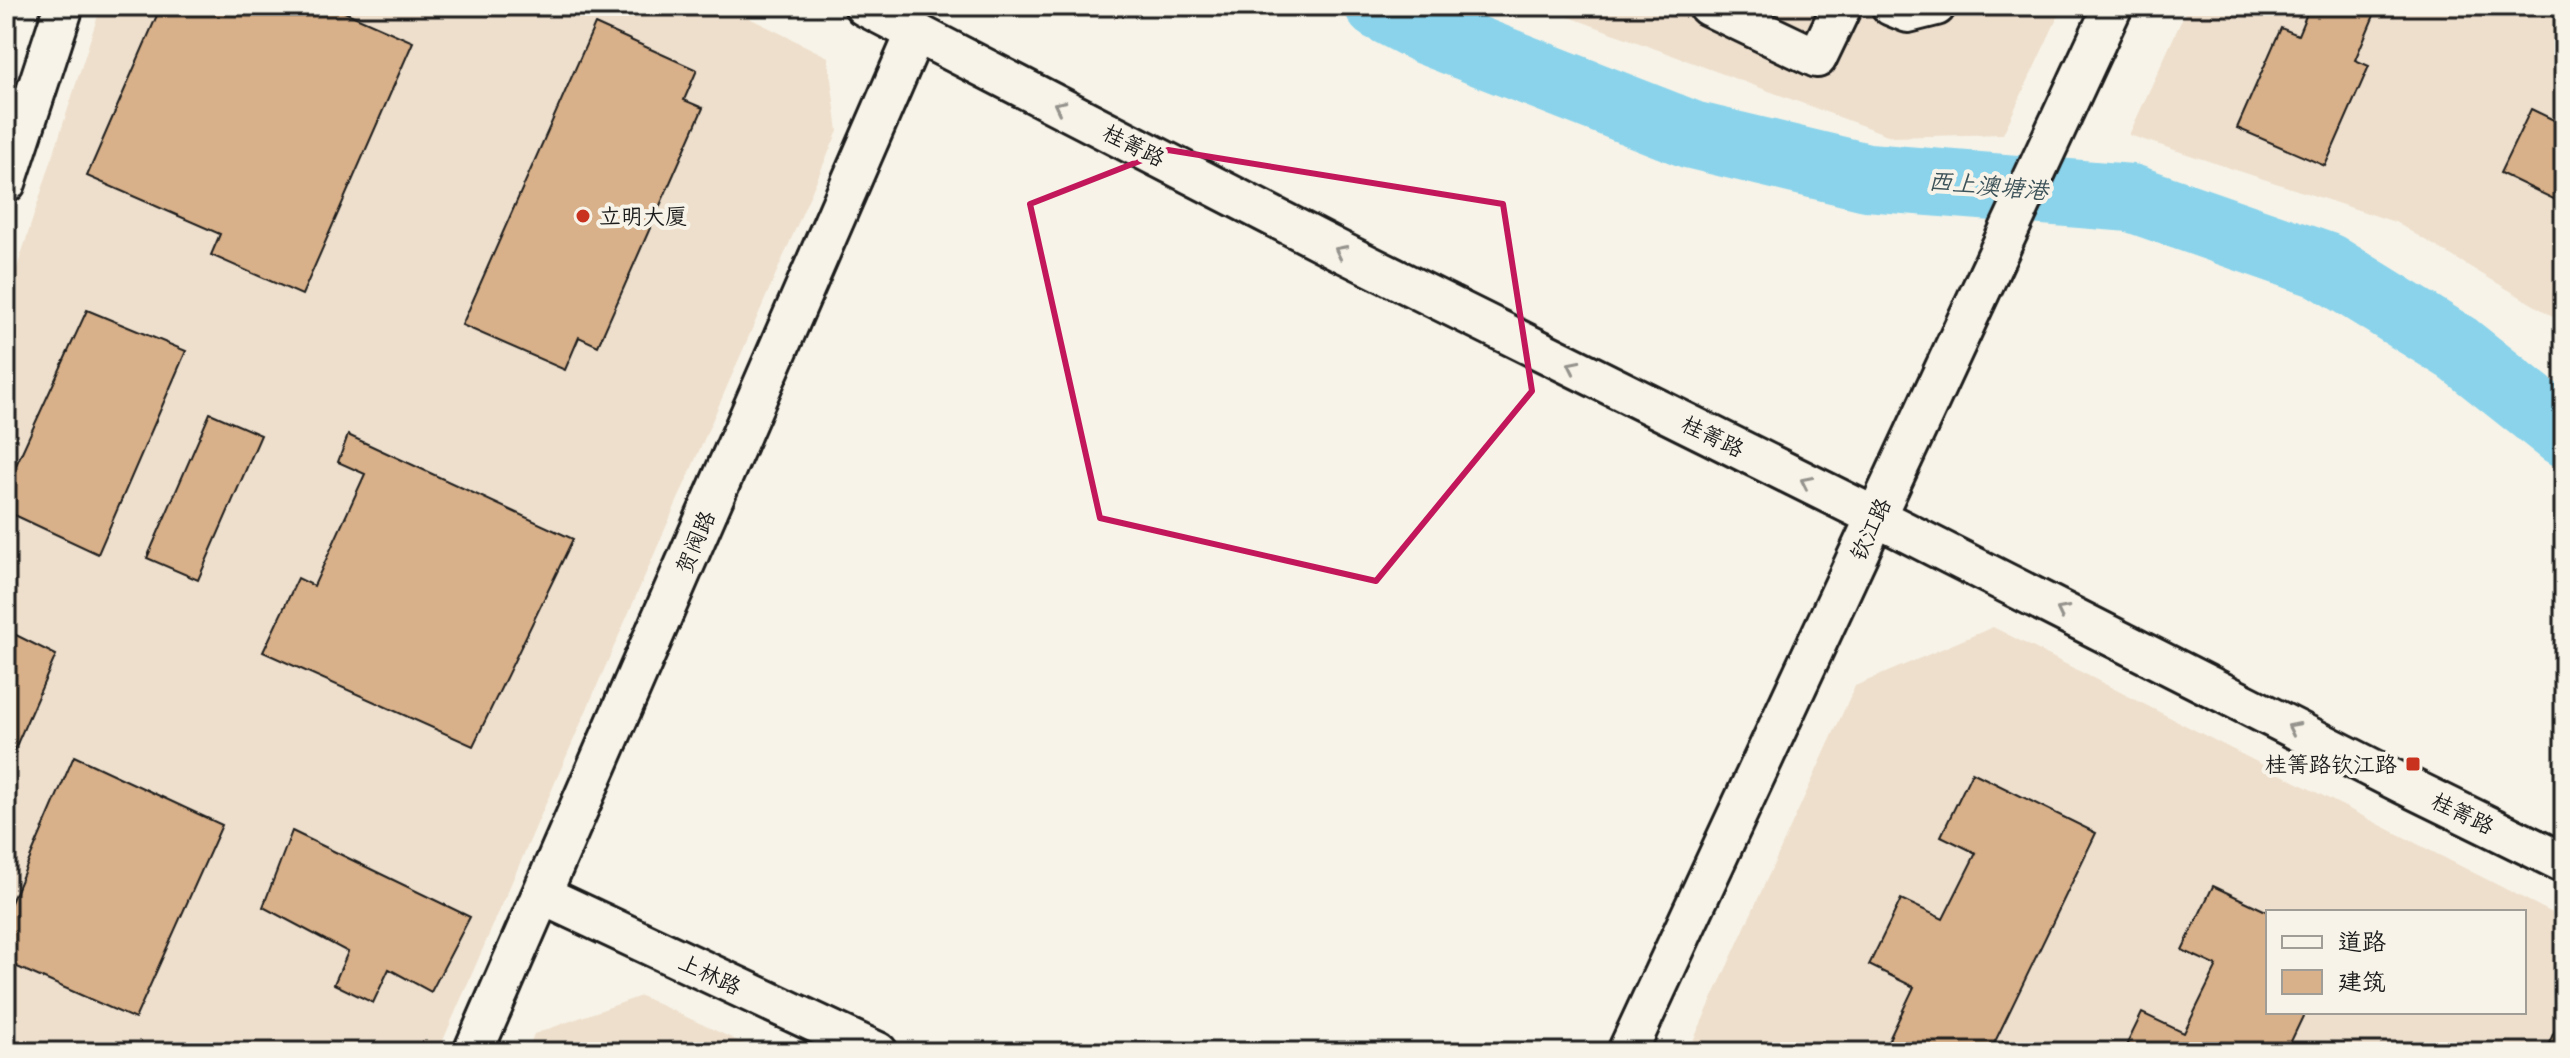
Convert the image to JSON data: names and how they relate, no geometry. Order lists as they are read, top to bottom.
{
  "streets": {
    "street": [
      "桂箐路",
      "钦江路",
      "贺阀路",
      "上林路"
    ]
  },
  "crossings": [
    ["桂箐路", "钦江路"],
    ["桂箐路", "贺阀路"],
    ["贺阀路", "上林路"]
  ],
  "one_way": ["桂箐路"],
  "water": ["西上澳塘港"],
  "places": {
    "other": ["立明大厦"],
    "transit": ["桂箐路钦江路"]
  },
  "legend": ["道路", "建筑"]
}
